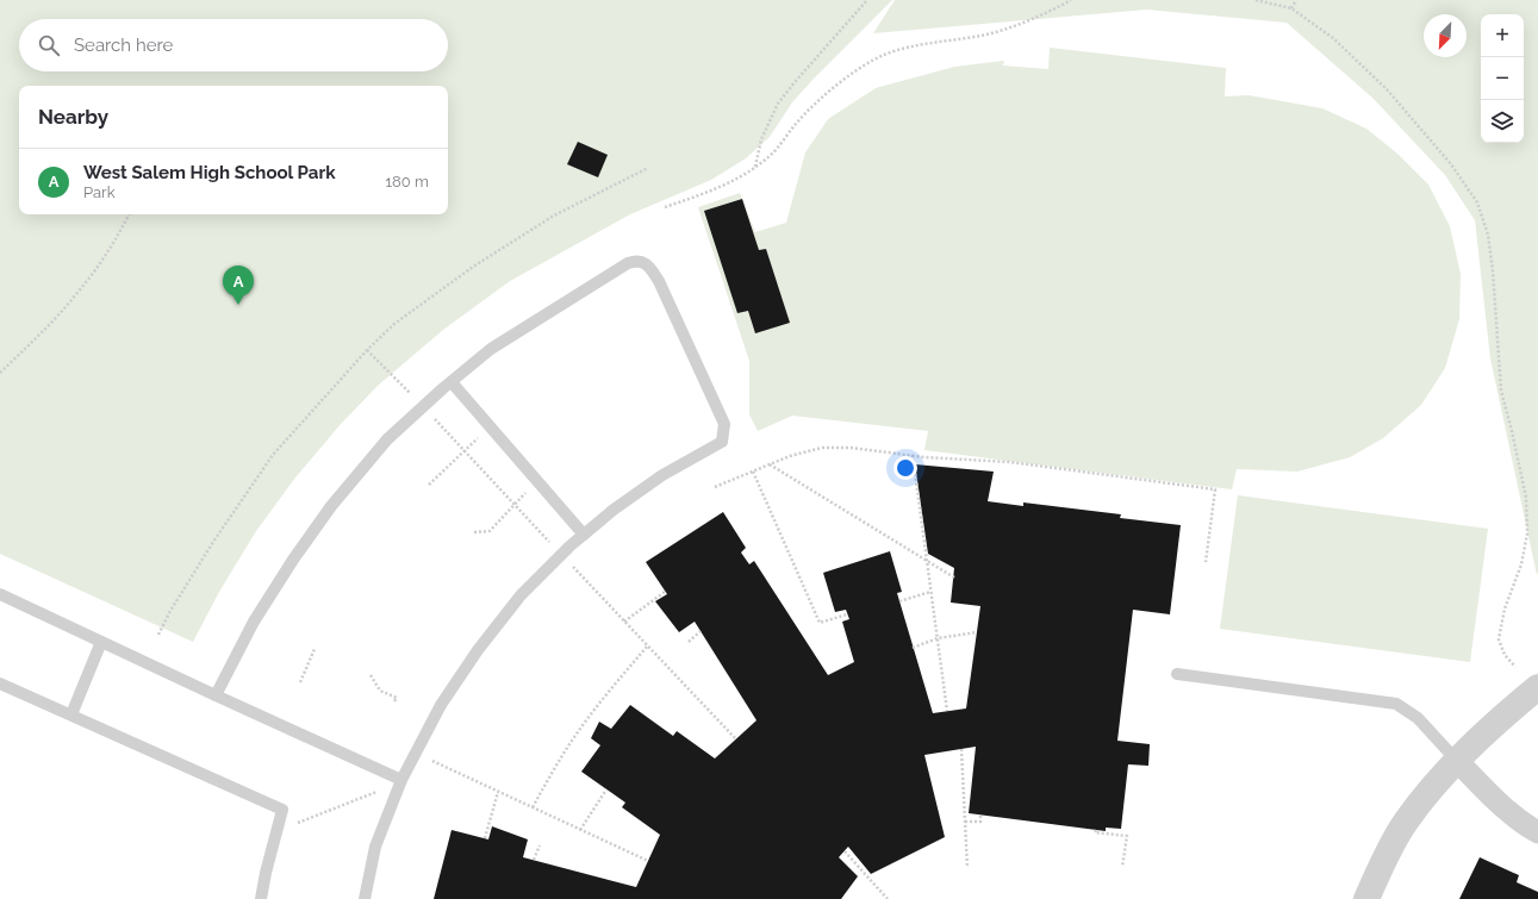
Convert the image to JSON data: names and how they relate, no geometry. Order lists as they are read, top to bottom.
{
  "north": "bottom left",
  "page": {
    "map_buttons": ["+", "−"],
    "search": "Search here",
    "heading": "Nearby",
    "list": [
      {
        "mark": "A",
        "name": "West Salem High School Park",
        "note": "Park",
        "value": "180 m"
      }
    ],
    "pins": "A"
  }
}
